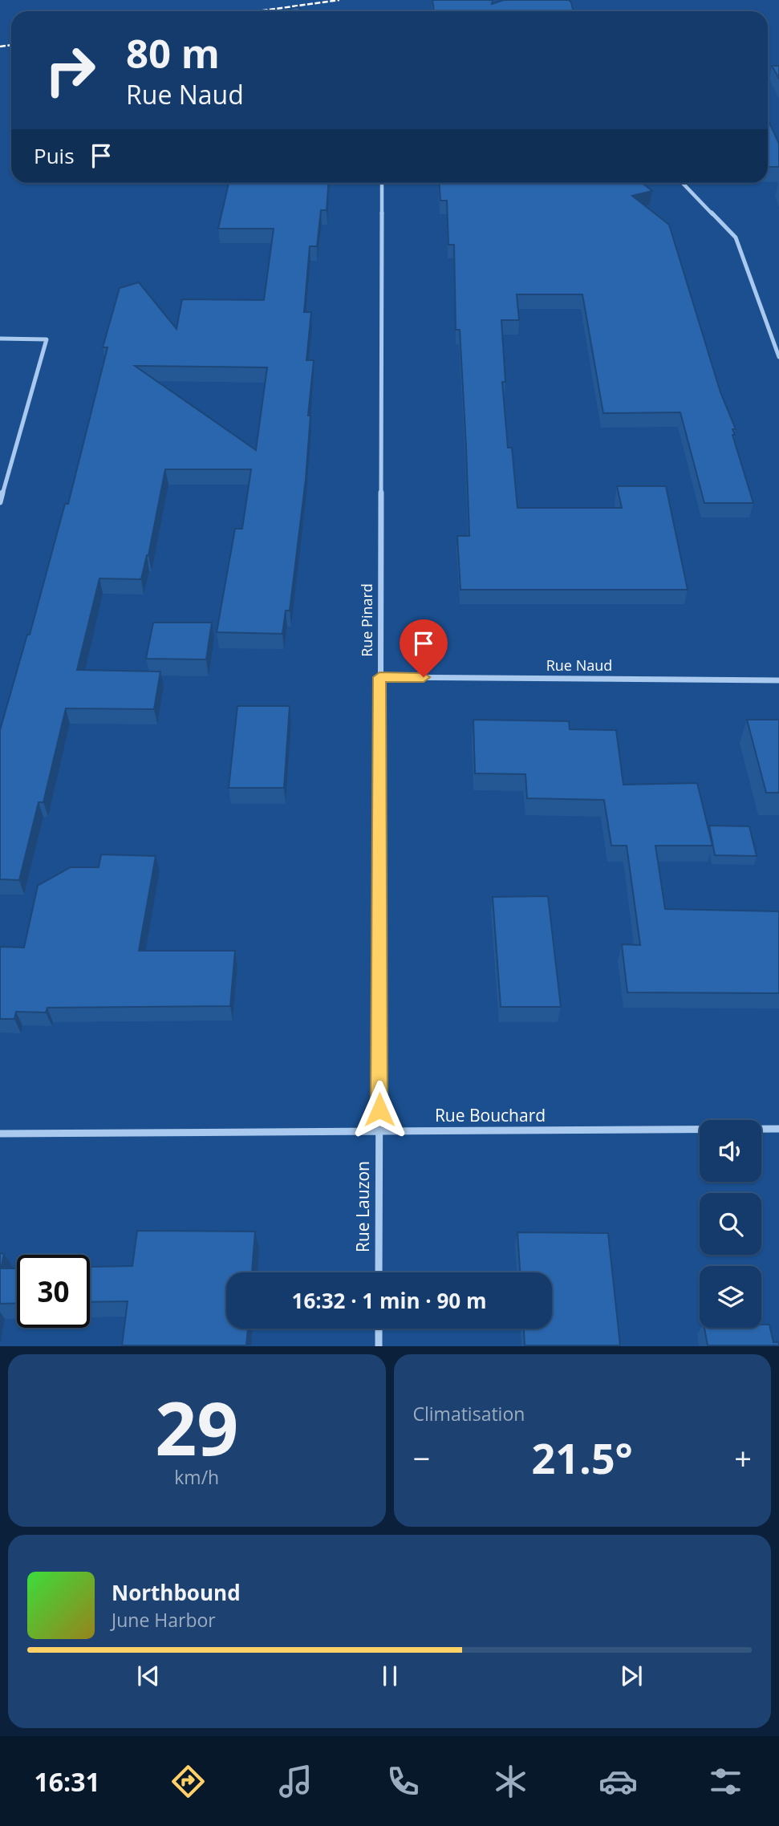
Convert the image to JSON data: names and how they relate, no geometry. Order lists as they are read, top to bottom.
{
  "streets": {
    "street": [
      "Rue Pinard",
      "Rue Naud",
      "Rue Bouchard",
      "Rue Lauzon"
    ]
  },
  "crossings": [
    ["Rue Pinard", "Rue Naud"],
    ["Rue Pinard", "Rue Bouchard"],
    ["Rue Pinard", "Rue Lauzon"],
    ["Rue Bouchard", "Rue Lauzon"]
  ],
  "page": {
    "turn": ["80 m", "Rue Naud"],
    "then": "Puis",
    "limit": "30",
    "trip": "16:32 · 1 min · 90 m",
    "tile": [
      ["29", "km/h"],
      "Climatisation"
    ],
    "heat": ["−", "21.5°", "+"],
    "song": ["Northbound", "June Harbor"],
    "tabs": "16:31"
  }
}
